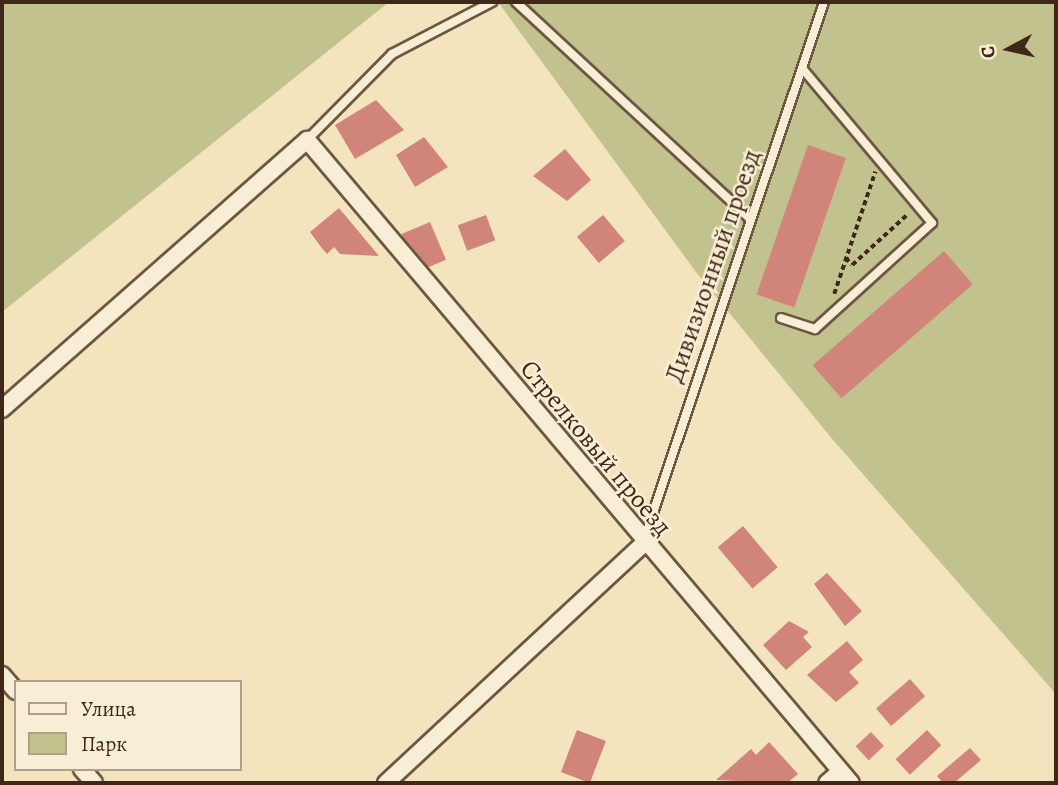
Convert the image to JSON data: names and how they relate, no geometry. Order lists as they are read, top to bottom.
{
  "streets": {
    "street": ["Стрелковый проезд"],
    "lane": ["Дивизионный проезд"]
  },
  "crossings": [
    ["Дивизионный проезд", "Стрелковый проезд"]
  ],
  "legend": ["Улица", "Парк"],
  "north": "left"
}
